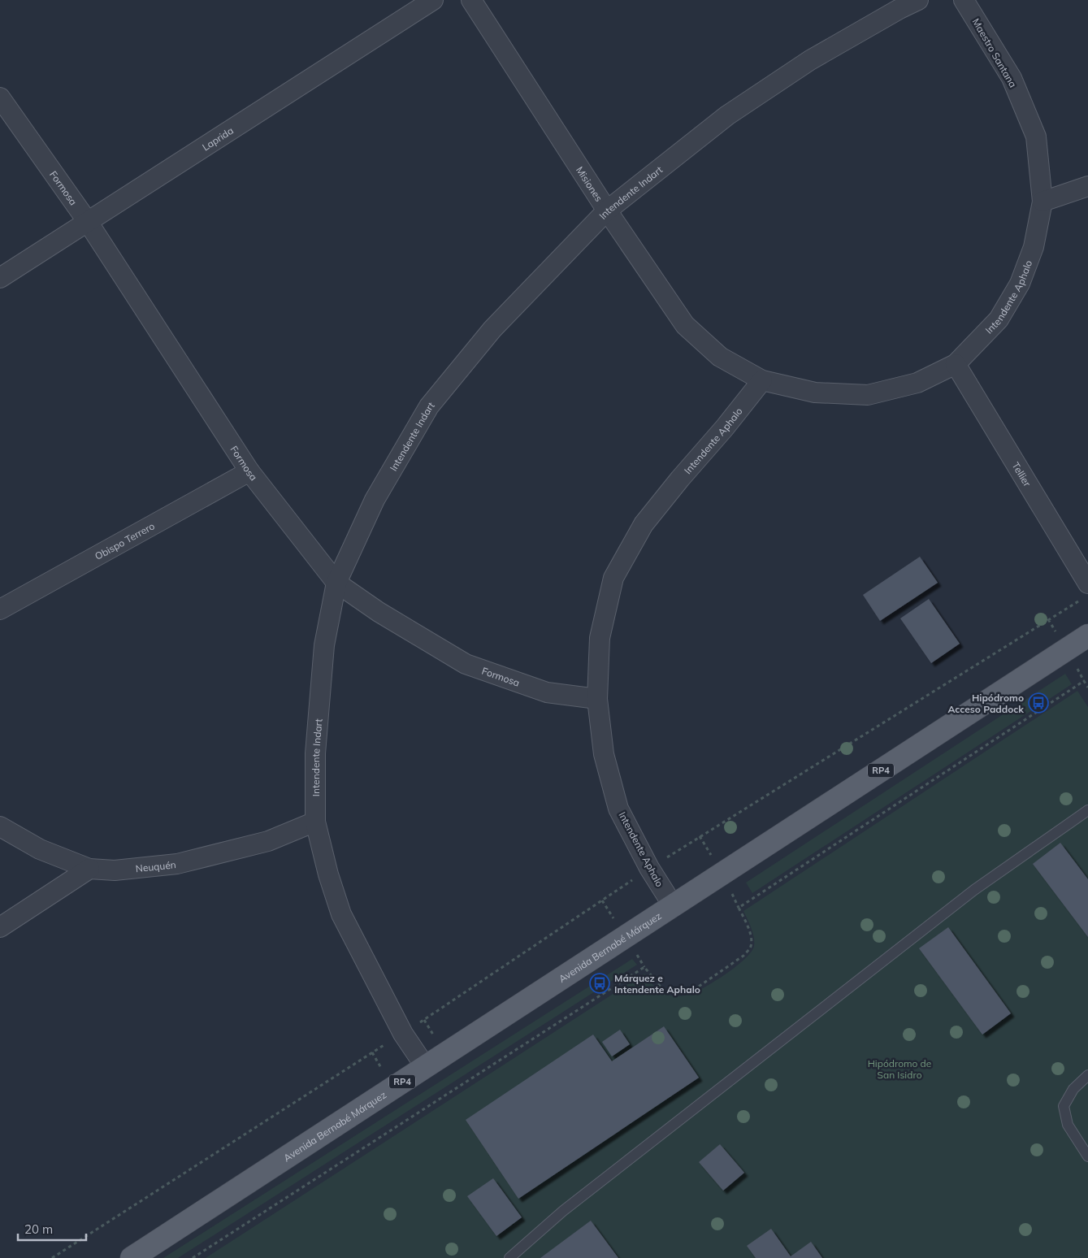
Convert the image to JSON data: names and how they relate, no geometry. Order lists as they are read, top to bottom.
{
  "streets": {
    "main road": ["RP4", "Avenida Bernabé Márquez"],
    "street": [
      "Maestro Santana",
      "Laprida",
      "Misiones",
      "Formosa",
      "Intendente Indart",
      "Intendente Aphalo",
      "Tellier",
      "Obispo Terrero",
      "Neuquén"
    ]
  },
  "crossings": [
    ["Maestro Santana", "Intendente Aphalo"],
    ["Laprida", "Formosa"],
    ["Misiones", "Intendente Indart"],
    ["Misiones", "Intendente Aphalo"],
    ["Formosa", "Intendente Indart"],
    ["Formosa", "Intendente Aphalo"],
    ["Formosa", "Obispo Terrero"],
    ["Intendente Indart", "Neuquén"],
    ["Intendente Indart", "Avenida Bernabé Márquez"],
    ["Intendente Aphalo", "Tellier"],
    ["Intendente Aphalo", "Avenida Bernabé Márquez"]
  ],
  "parks": ["Hipódromo de San Isidro"],
  "places": {
    "bus stop": ["Hipódromo Acceso Paddock", "Márquez e Intendente Aphalo"]
  },
  "scale_bar": "20 m"
}
